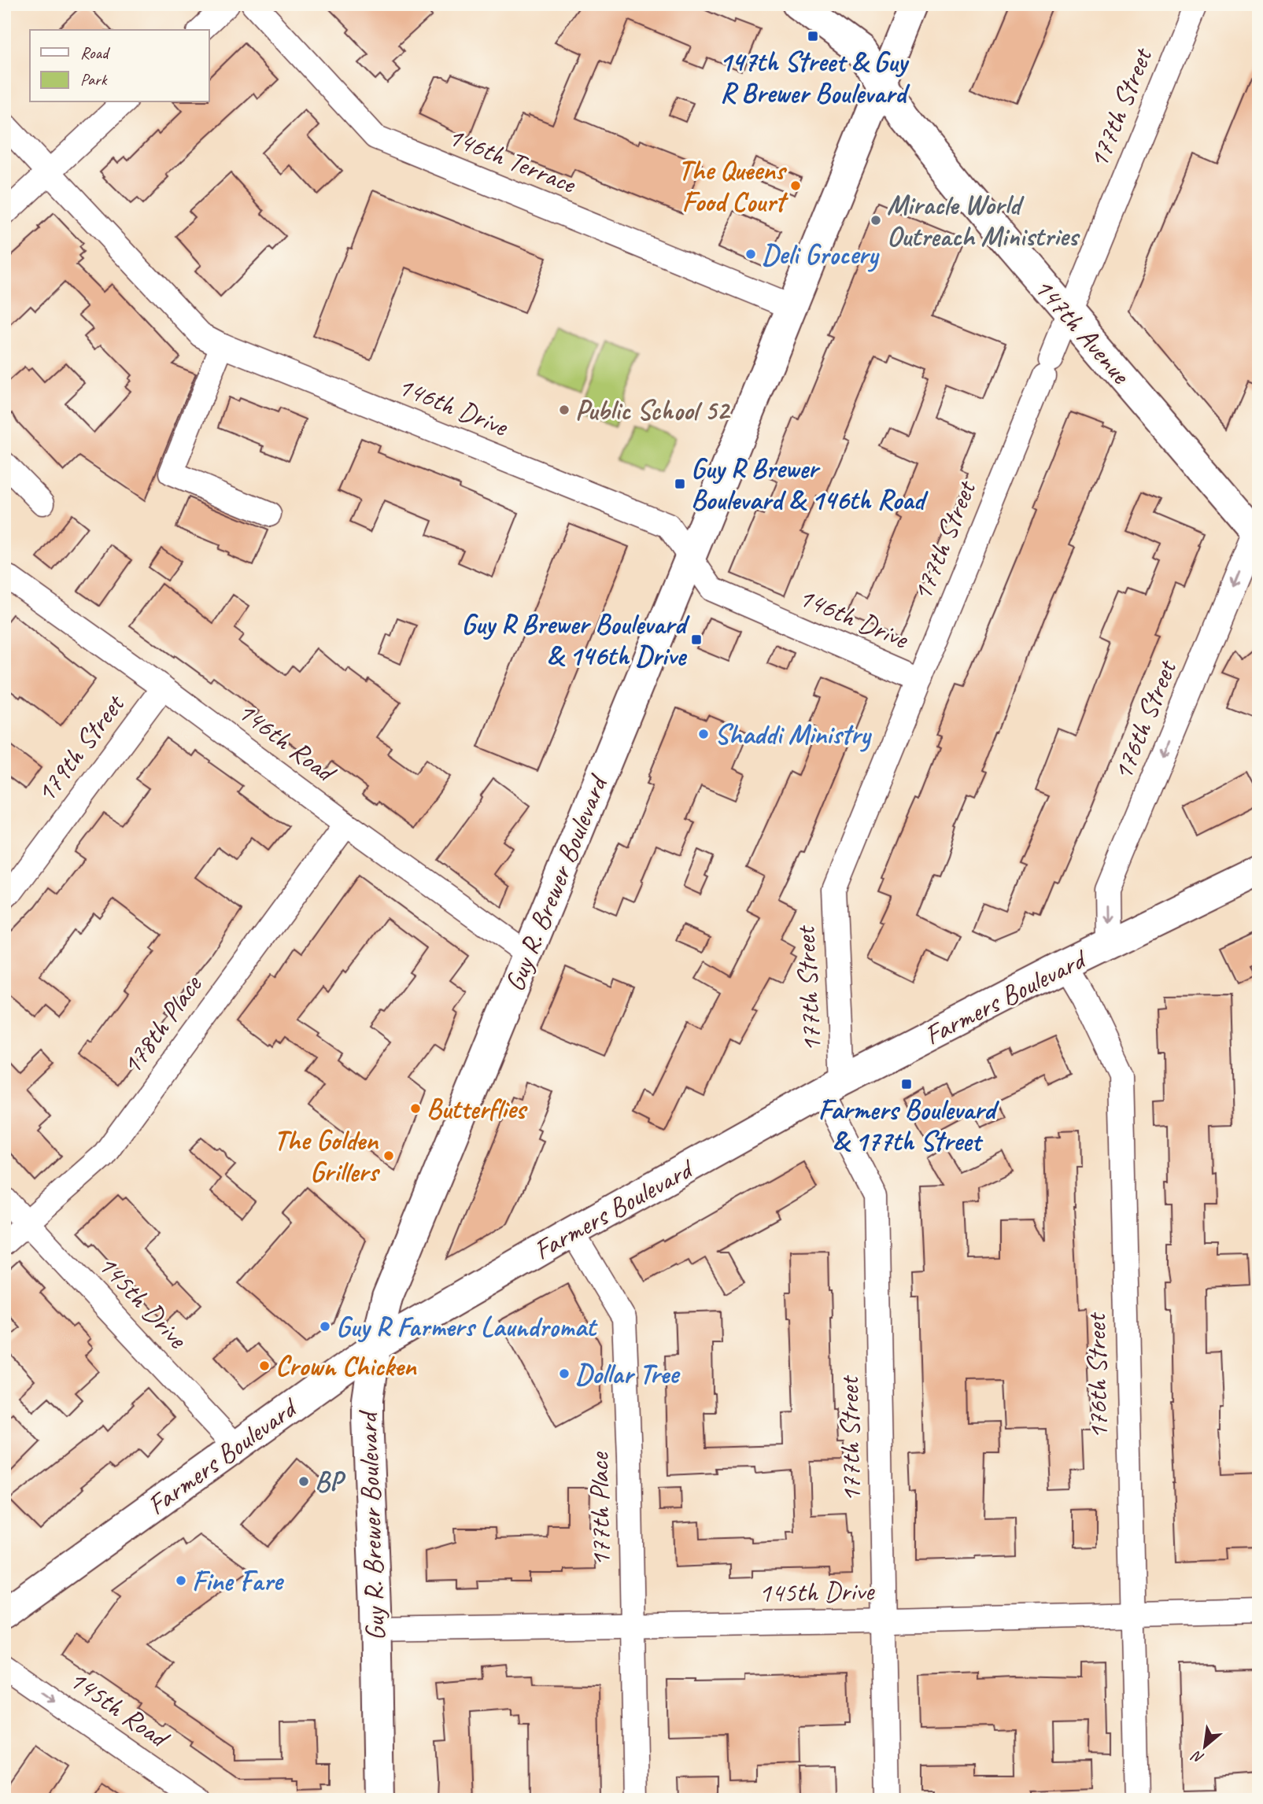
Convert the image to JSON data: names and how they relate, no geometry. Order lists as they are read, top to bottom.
{
  "streets": {
    "main road": ["147th Avenue", "Guy R. Brewer Boulevard", "Farmers Boulevard"],
    "street": [
      "177th Street",
      "146th Terrace",
      "146th Drive",
      "176th Street",
      "146th Road",
      "179th Street",
      "178th Place",
      "145th Drive",
      "177th Place",
      "145th Road"
    ]
  },
  "crossings": [
    ["177th Street", "147th Avenue"],
    ["177th Street", "146th Drive"],
    ["177th Street", "Farmers Boulevard"],
    ["177th Street", "145th Drive"],
    ["146th Terrace", "Guy R. Brewer Boulevard"],
    ["147th Avenue", "176th Street"],
    ["147th Avenue", "Guy R. Brewer Boulevard"],
    ["146th Drive", "Guy R. Brewer Boulevard"],
    ["176th Street", "Farmers Boulevard"],
    ["176th Street", "145th Drive"],
    ["146th Road", "179th Street"],
    ["146th Road", "Guy R. Brewer Boulevard"],
    ["146th Road", "178th Place"],
    ["Guy R. Brewer Boulevard", "Farmers Boulevard"],
    ["Guy R. Brewer Boulevard", "145th Drive"],
    ["Farmers Boulevard", "145th Drive"],
    ["Farmers Boulevard", "177th Place"],
    ["178th Place", "145th Drive"],
    ["145th Drive", "177th Place"]
  ],
  "one_way": ["145th Road"],
  "places": {
    "transit": [
      "147th Street & Guy R Brewer Boulevard",
      "Guy R Brewer Boulevard & 146th Road",
      "Guy R Brewer Boulevard & 146th Drive",
      "Farmers Boulevard & 177th Street"
    ],
    "other": [
      "The Queens Food Court",
      "Miracle World Outreach Ministries",
      "Deli Grocery",
      "Public School 52",
      "Shaddi Ministry",
      "Butterflies",
      "The Golden Grillers",
      "Guy R Farmers Laundromat",
      "Crown Chicken",
      "Dollar Tree",
      "BP",
      "Fine Fare"
    ]
  },
  "legend": ["Road", "Park"],
  "north": "bottom left"
}
